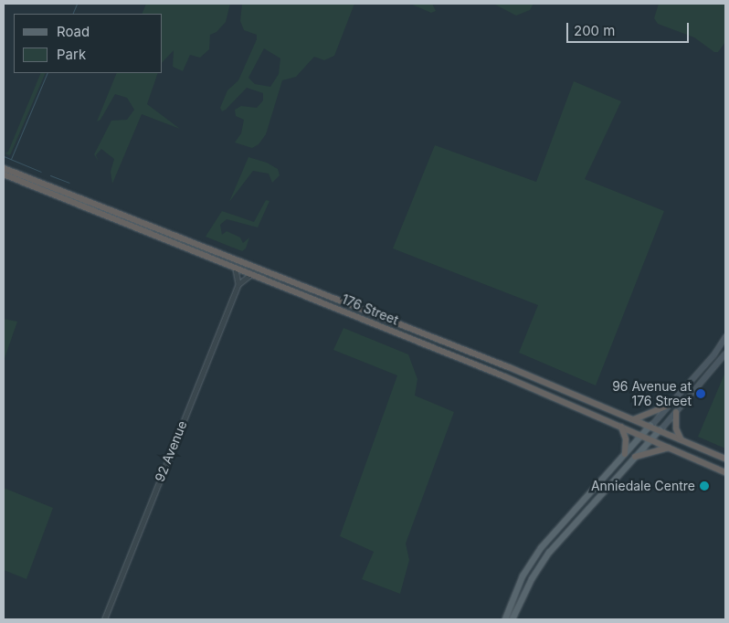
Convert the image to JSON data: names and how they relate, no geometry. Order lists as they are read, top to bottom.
{
  "streets": {
    "highway": ["176 Street"],
    "street": ["92 Avenue"]
  },
  "places": ["96 Avenue at 176 Street", "Anniedale Centre"],
  "legend": ["Road", "Park"],
  "scale_bar": "200 m"
}
